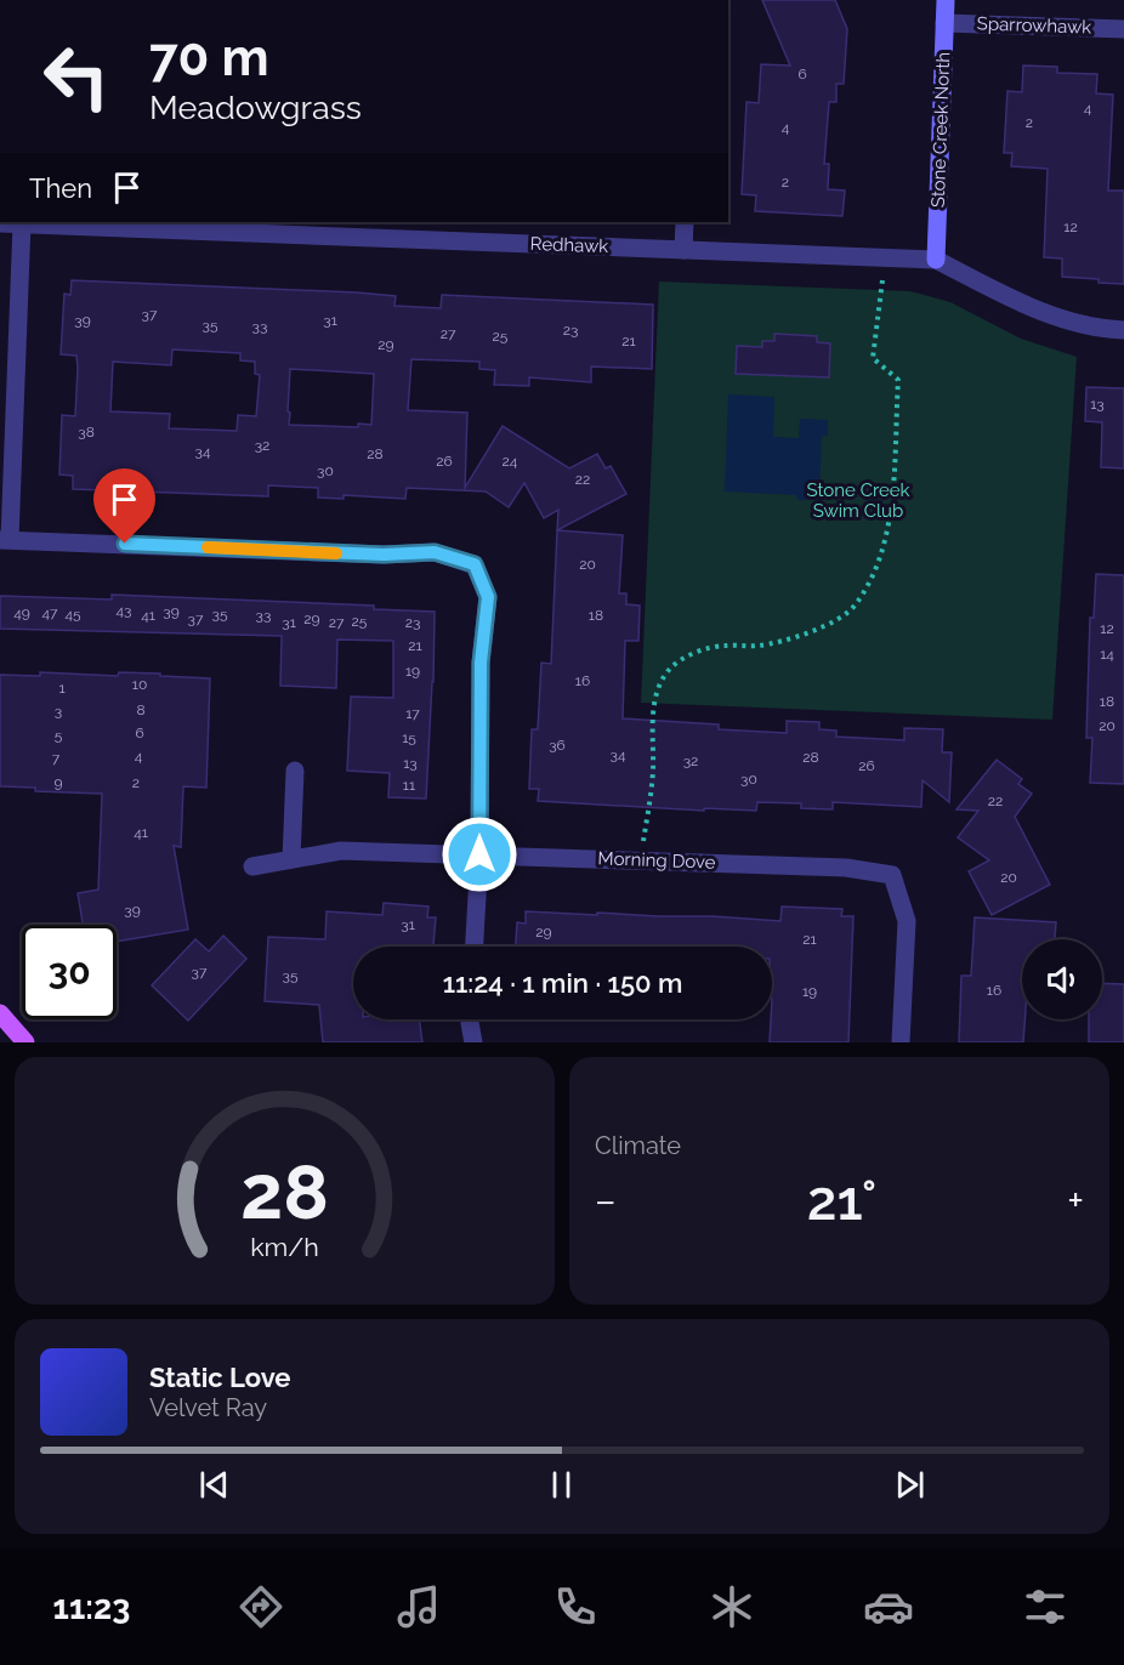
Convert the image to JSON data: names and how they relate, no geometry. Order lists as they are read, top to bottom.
{
  "streets": {
    "street": [
      "Sparrowhawk",
      "Stone Creek North",
      "Redhawk",
      "Morning Dove"
    ]
  },
  "crossings": [
    ["Sparrowhawk", "Stone Creek North"],
    ["Stone Creek North", "Redhawk"]
  ],
  "parks": ["Stone Creek Swim Club"],
  "house_numbers": [
    "6",
    "4",
    "2",
    "4",
    "2",
    "12",
    "37",
    "39",
    "31",
    "35",
    "33",
    "23",
    "27",
    "25",
    "21",
    "29",
    "13",
    "38",
    "32",
    "34",
    "28",
    "26",
    "24",
    "30",
    "22",
    "20",
    "43",
    "39",
    "49",
    "47",
    "45",
    "35",
    "41",
    "33",
    "18",
    "37",
    "29",
    "25",
    "31",
    "27",
    "23",
    "12",
    "21",
    "14",
    "19",
    "16",
    "10",
    "1",
    "18",
    "8",
    "3",
    "17",
    "20",
    "6",
    "5",
    "15",
    "36",
    "34",
    "4",
    "28",
    "7",
    "32",
    "13",
    "26",
    "30",
    "9",
    "2",
    "11",
    "22",
    "41",
    "20",
    "39",
    "31",
    "29",
    "21",
    "37",
    "35",
    "16",
    "19"
  ],
  "page": {
    "turn": ["70 m", "Meadowgrass"],
    "then": "Then",
    "limit": "30",
    "trip": "11:24 · 1 min · 150 m",
    "tile": "Climate",
    "heat": ["−", "21°", "+"],
    "song": ["Static Love", "Velvet Ray"],
    "tabs": "11:23",
    "gauge": ["28", "km/h"]
  }
}
